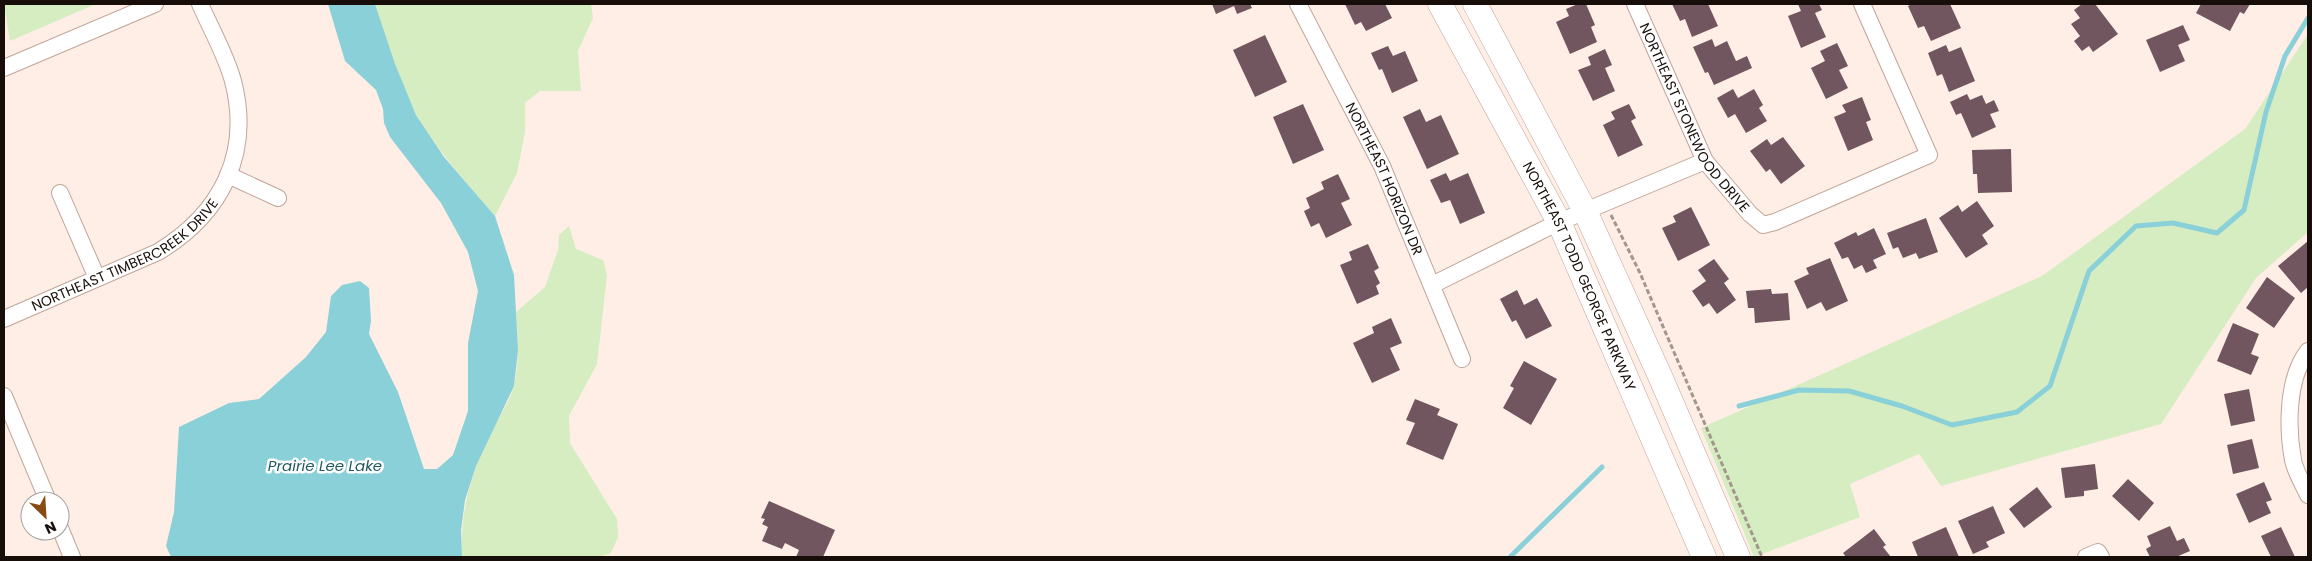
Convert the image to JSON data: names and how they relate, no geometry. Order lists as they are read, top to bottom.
{
  "streets": {
    "main road": ["NORTHEAST TODD GEORGE PARKWAY"],
    "street": ["NORTHEAST STONEWOOD DRIVE", "NORTHEAST HORIZON DR", "NORTHEAST TIMBERCREEK DRIVE"]
  },
  "water": ["Prairie Lee Lake"],
  "north": "bottom right"
}
